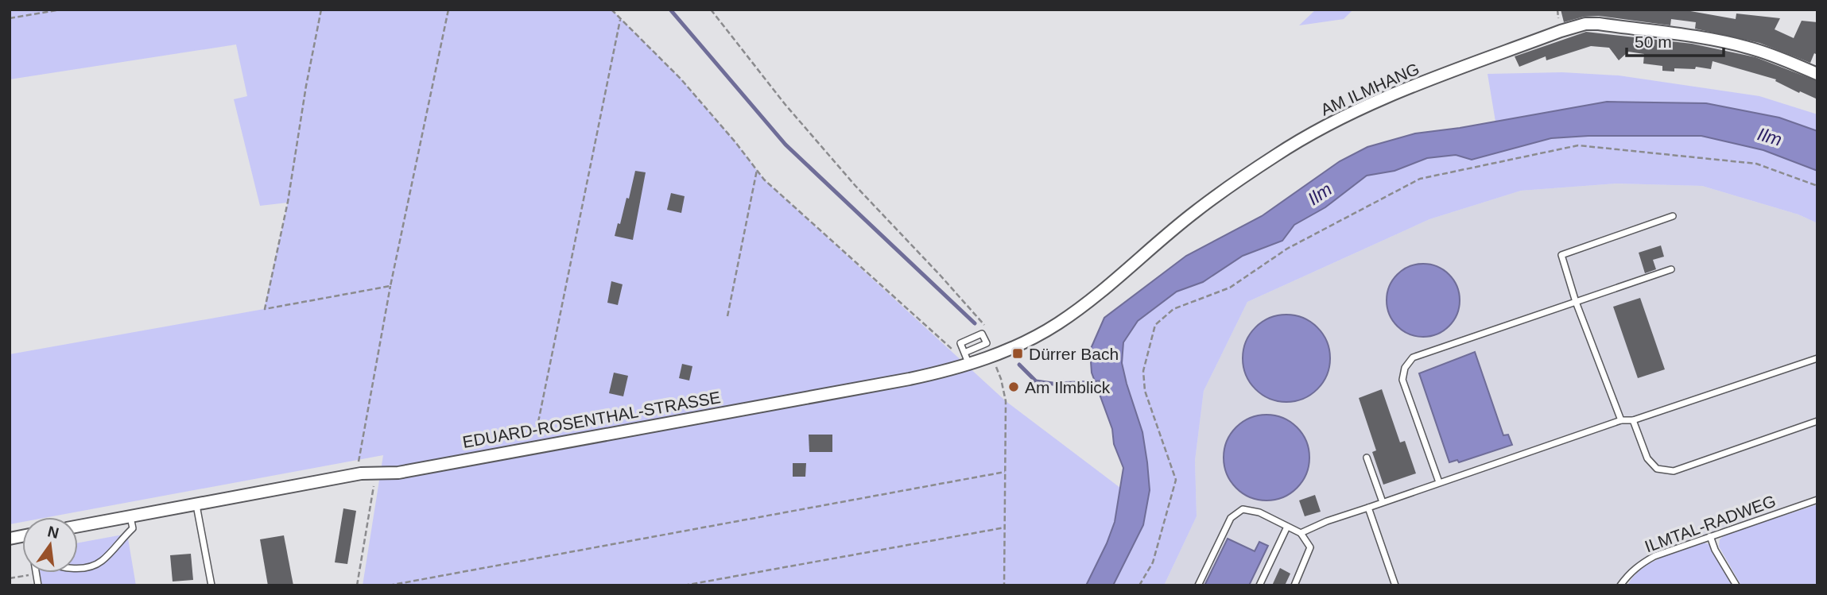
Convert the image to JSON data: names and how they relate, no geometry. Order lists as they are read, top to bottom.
{
  "streets": {
    "street": ["AM ILMHANG", "EDUARD-ROSENTHAL-STRASSE"],
    "lane": ["ILMTAL-RADWEG"]
  },
  "crossings": [
    ["AM ILMHANG", "EDUARD-ROSENTHAL-STRASSE"]
  ],
  "water": ["Ilm"],
  "places": {
    "transit": ["Dürrer Bach"],
    "other": ["Am Ilmblick"]
  },
  "scale_bar": "50 m",
  "north": "top"
}
